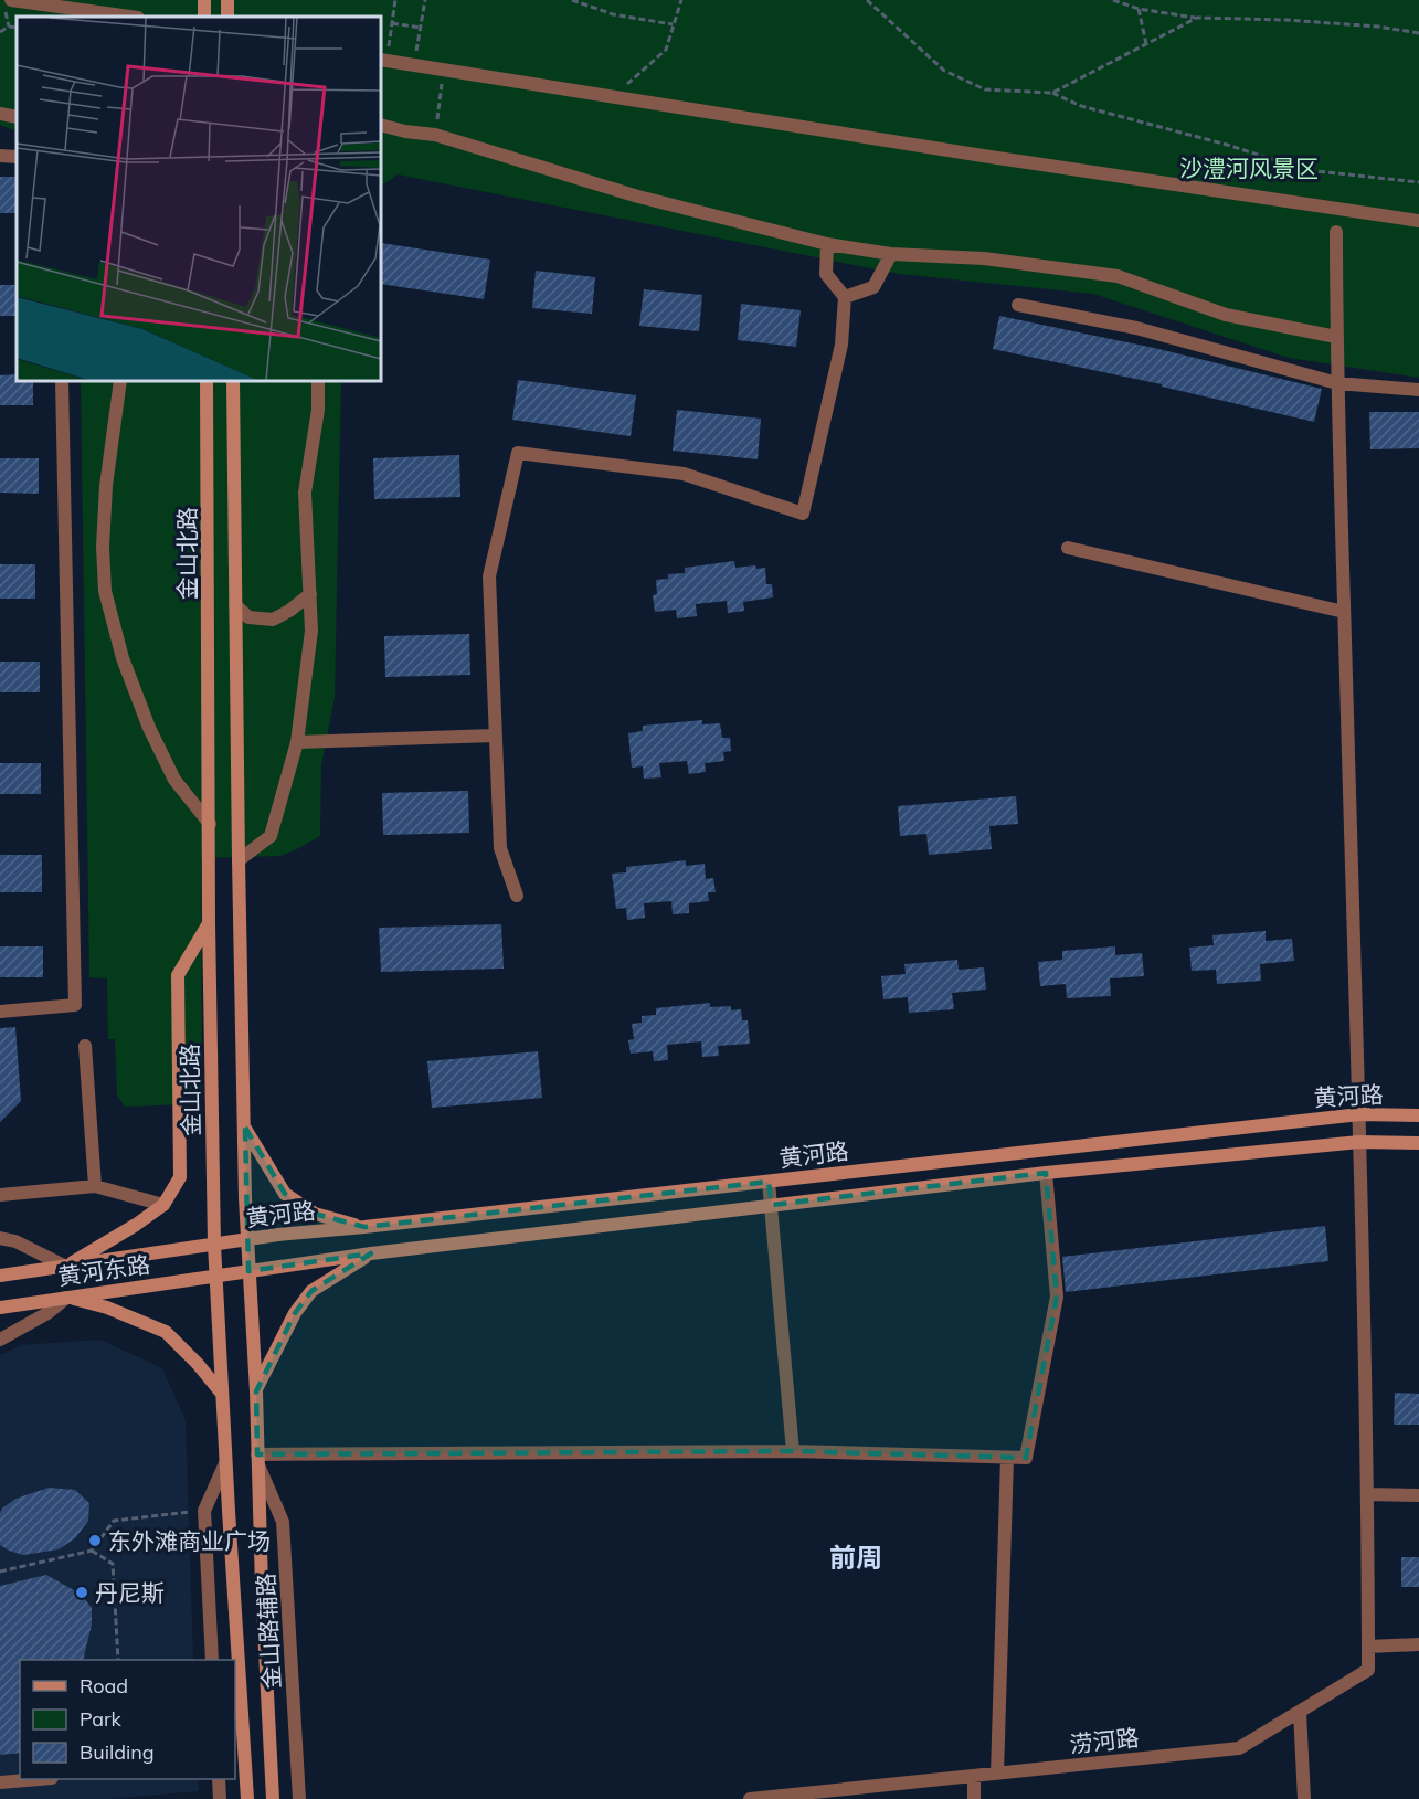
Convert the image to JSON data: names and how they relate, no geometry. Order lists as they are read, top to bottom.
{
  "streets": {
    "main road": ["金山北路", "黄河路", "黄河东路"],
    "street": ["金山路辅路", "涝河路"]
  },
  "crossings": [
    ["金山北路", "黄河路"],
    ["金山北路", "黄河东路"],
    ["金山北路", "金山路辅路"],
    ["黄河路", "黄河东路"]
  ],
  "districts": ["前周"],
  "parks": ["沙澧河风景区"],
  "places": ["东外滩商业广场", "丹尼斯"],
  "legend": ["Road", "Park", "Building"]
}
